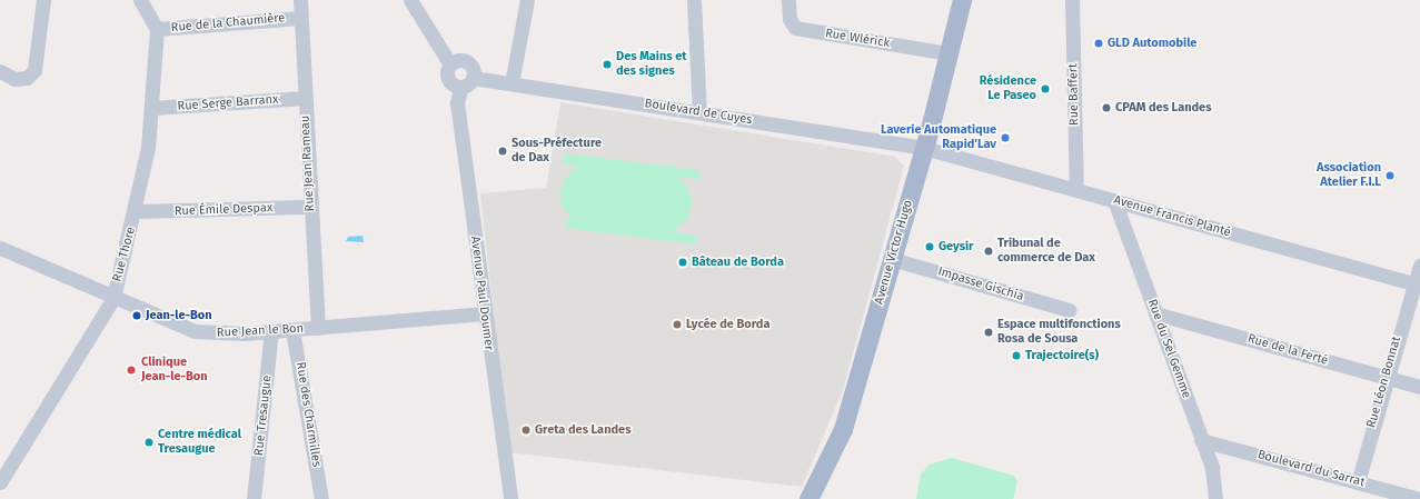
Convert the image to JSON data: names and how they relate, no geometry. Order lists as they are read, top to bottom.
{
  "streets": {
    "main road": ["Avenue Victor Hugo"],
    "street": [
      "Rue de la Chaumière",
      "Rue Wlérick",
      "Rue Baffert",
      "Rue Serge Barranx",
      "Boulevard de Cuyes",
      "Rue Jean Rameau",
      "Rue Émile Despax",
      "Avenue Francis Planté",
      "Rue Thore",
      "Impasse Gischia",
      "Avenue Paul Doumer",
      "Rue Jean le Bon",
      "Rue du Sel Gemme",
      "Rue de la Ferté",
      "Rue Léon Bonnat",
      "Rue des Charmilles",
      "Rue Tresaugue",
      "Boulevard du Sarrat"
    ]
  },
  "crossings": [
    ["Rue de la Chaumière", "Rue Jean Rameau"],
    ["Rue de la Chaumière", "Rue Thore"],
    ["Rue Wlérick", "Avenue Victor Hugo"],
    ["Rue Baffert", "Avenue Francis Planté"],
    ["Rue Serge Barranx", "Rue Jean Rameau"],
    ["Rue Serge Barranx", "Rue Thore"],
    ["Boulevard de Cuyes", "Avenue Francis Planté"],
    ["Boulevard de Cuyes", "Avenue Victor Hugo"],
    ["Boulevard de Cuyes", "Avenue Paul Doumer"],
    ["Rue Jean Rameau", "Rue Émile Despax"],
    ["Rue Jean Rameau", "Rue Jean le Bon"],
    ["Rue Émile Despax", "Rue Thore"],
    ["Avenue Francis Planté", "Avenue Victor Hugo"],
    ["Avenue Francis Planté", "Rue du Sel Gemme"],
    ["Avenue Francis Planté", "Rue Léon Bonnat"],
    ["Avenue Victor Hugo", "Impasse Gischia"],
    ["Rue Thore", "Rue Jean le Bon"],
    ["Avenue Paul Doumer", "Rue Jean le Bon"],
    ["Rue Jean le Bon", "Rue des Charmilles"],
    ["Rue Jean le Bon", "Rue Tresaugue"],
    ["Rue du Sel Gemme", "Rue de la Ferté"],
    ["Rue du Sel Gemme", "Boulevard du Sarrat"],
    ["Rue de la Ferté", "Rue Léon Bonnat"],
    ["Rue Léon Bonnat", "Boulevard du Sarrat"]
  ],
  "places": [
    "GLD Automobile",
    "Des Mains et des signes",
    "Résidence Le Paseo",
    "CPAM des Landes",
    "Laverie Automatique Rapid'Lav",
    "Sous-Préfecture de Dax",
    "Association Atelier F.I.L",
    "Geysir",
    "Tribunal de commerce de Dax",
    "Bâteau de Borda",
    "Jean-le-Bon",
    "Lycée de Borda",
    "Espace multifonctions Rosa de Sousa",
    "Trajectoire(s)",
    "Clinique Jean-le-Bon",
    "Greta des Landes",
    "Centre médical Tresaugue"
  ]
}
